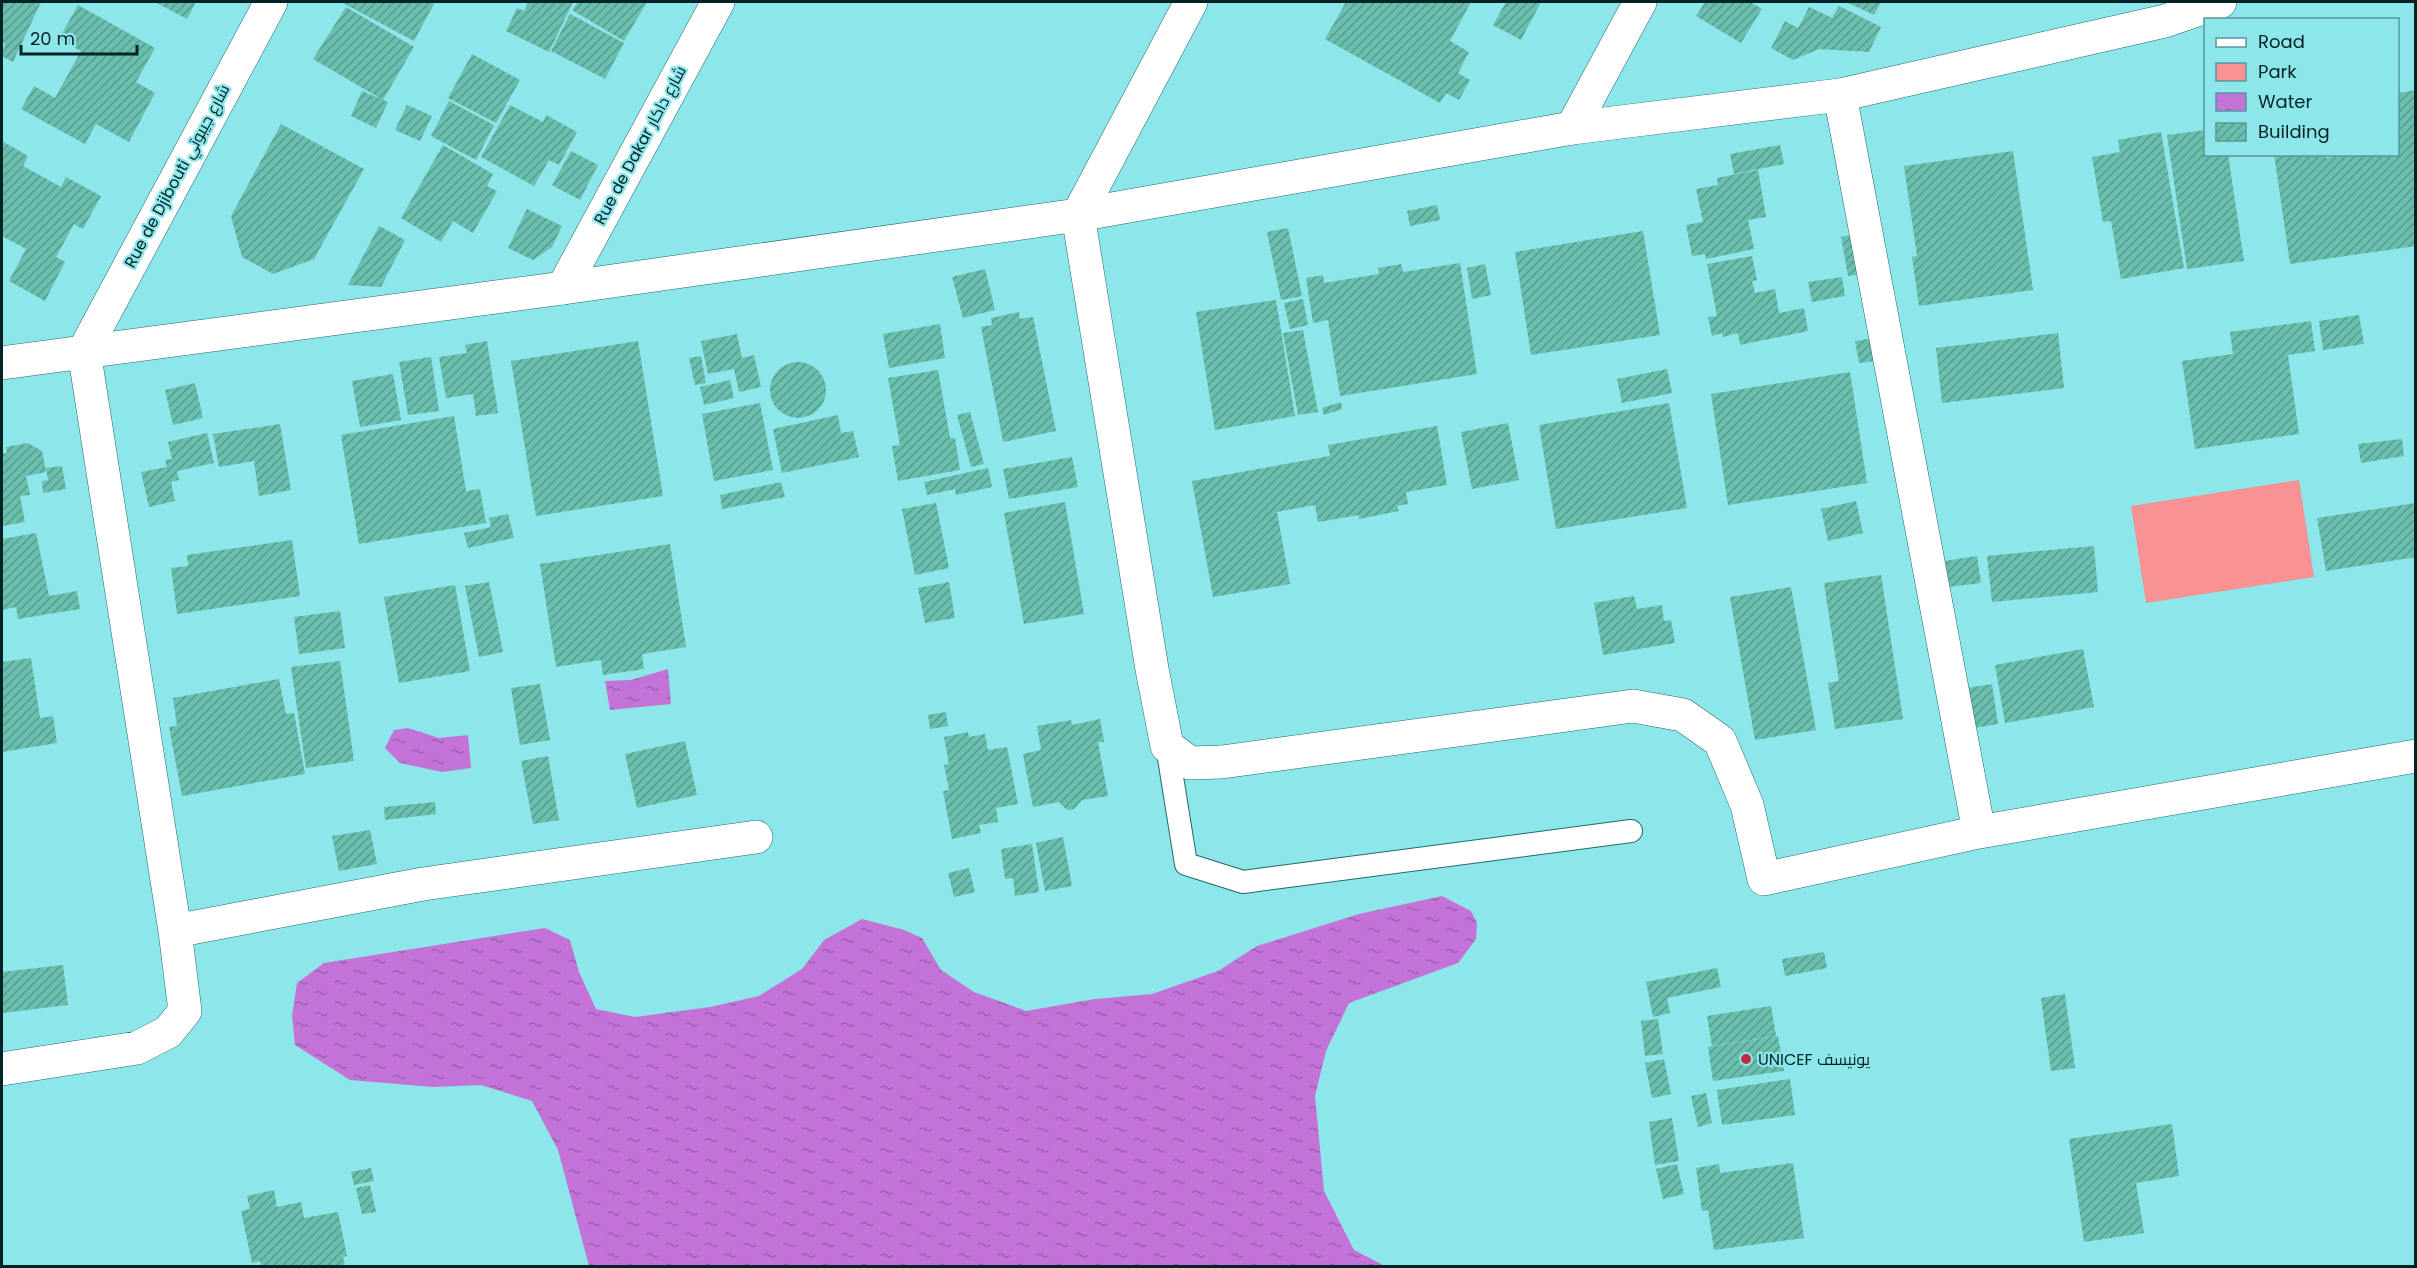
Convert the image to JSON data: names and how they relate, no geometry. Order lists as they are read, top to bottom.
{
  "streets": {
    "street": ["Rue de Dakar شارع داكار", "Rue de Djibouti شارع جيبوتي"]
  },
  "places": ["UNICEF يونيسف"],
  "legend": [
    "Road",
    "Park",
    "Water",
    "Building"
  ],
  "scale_bar": "20 m"
}
